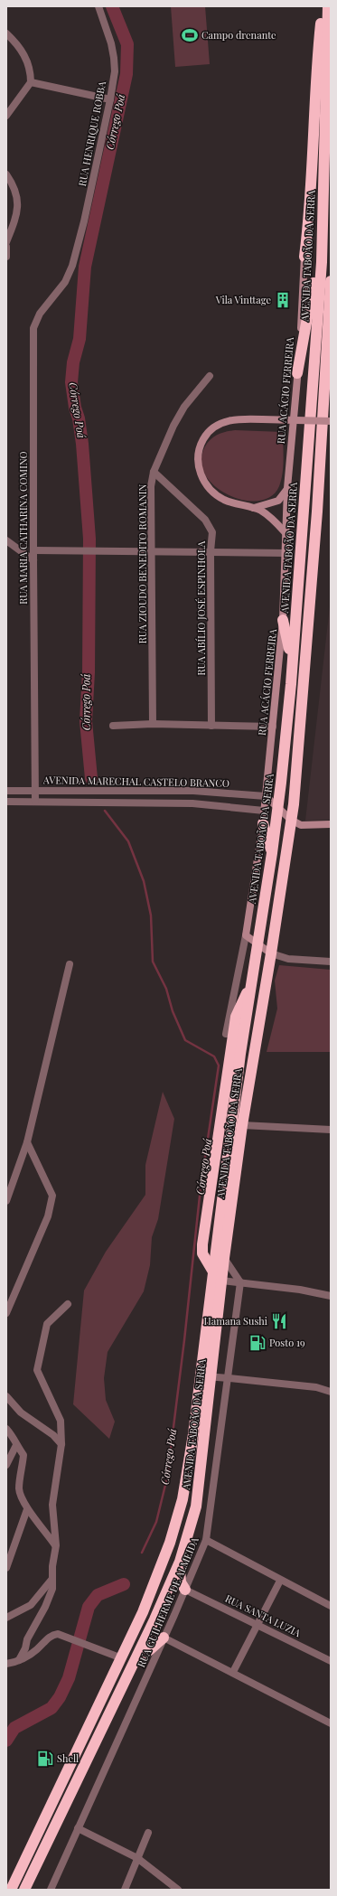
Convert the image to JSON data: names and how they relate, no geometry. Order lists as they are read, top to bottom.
{
  "streets": {
    "highway": ["AVENIDA TABOÃO DA SERRA"],
    "main road": ["RUA ACÁCIO FERREIRA"],
    "street": [
      "RUA HENRIQUE ROBBA",
      "RUA MARIA CATHARINA COMINO",
      "RUA ZIOUDO BENEDITO ROMANIN",
      "RUA ABÍLIO JOSÉ ESPINHOLA",
      "AVENIDA MARECHAL CASTELO BRANCO",
      "RUA GUILHERME DE ALMEIDA",
      "RUA SANTA LUZIA"
    ]
  },
  "crossings": [
    ["RUA HENRIQUE ROBBA", "RUA MARIA CATHARINA COMINO"],
    ["RUA ACÁCIO FERREIRA", "AVENIDA MARECHAL CASTELO BRANCO"],
    ["RUA MARIA CATHARINA COMINO", "AVENIDA MARECHAL CASTELO BRANCO"],
    ["RUA ZIOUDO BENEDITO ROMANIN", "RUA ABÍLIO JOSÉ ESPINHOLA"],
    ["RUA GUILHERME DE ALMEIDA", "RUA SANTA LUZIA"]
  ],
  "water": ["Córrego Poá"],
  "places": {
    "sports": ["Campo drenante"],
    "building": ["Vila Vinttage"],
    "restaurant": ["Hamana Sushi"],
    "fuel station": ["Posto 19", "Shell"]
  }
}
